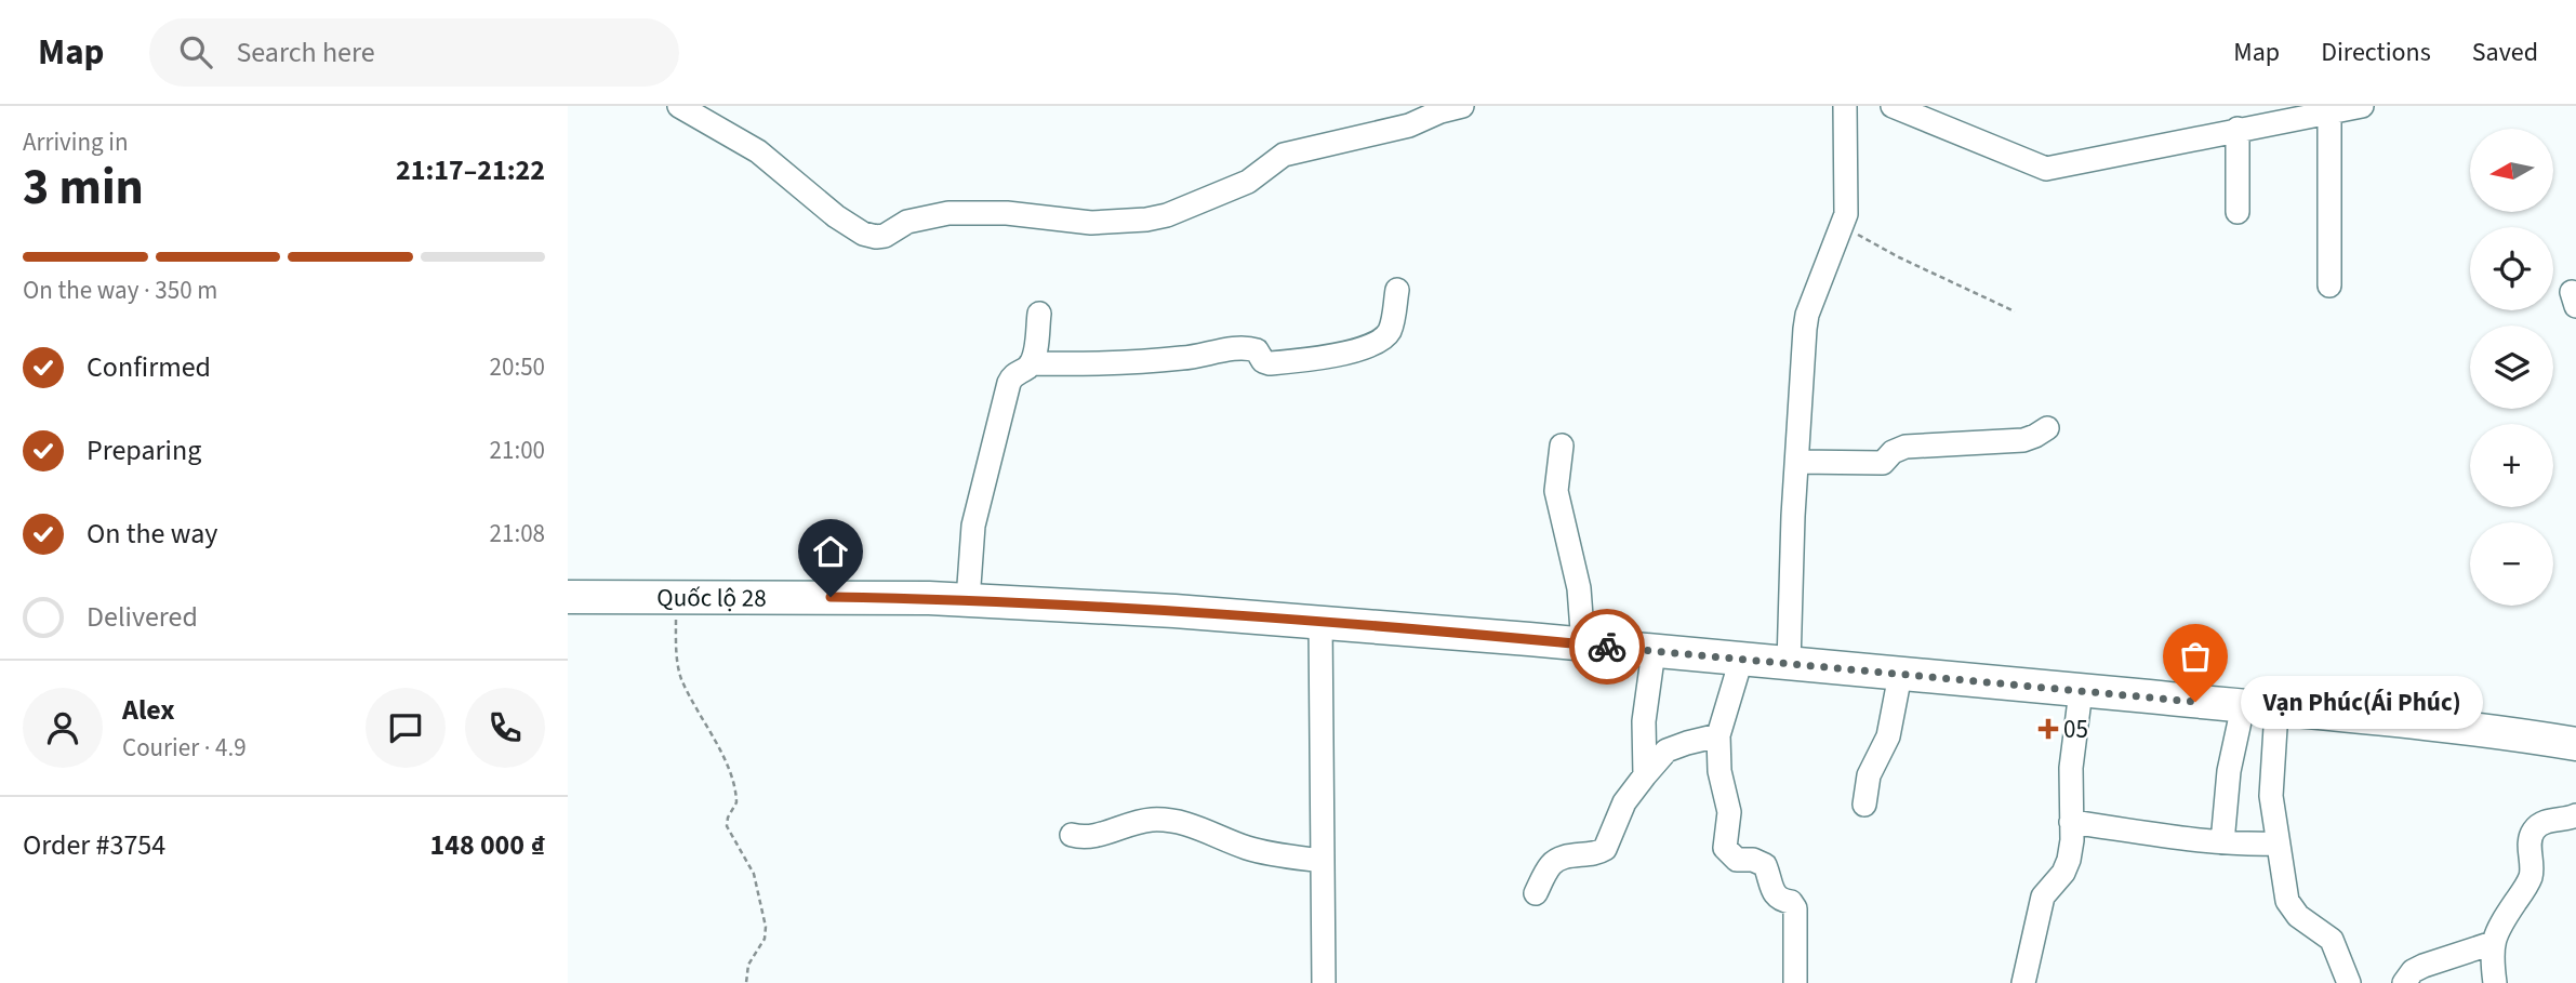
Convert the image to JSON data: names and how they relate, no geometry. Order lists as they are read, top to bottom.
{
  "streets": {
    "highway": ["Quốc lộ 28"]
  },
  "places": {
    "other": ["Vạn Phúc(Ái Phúc)"],
    "health": ["05"]
  },
  "north": "left",
  "page": {
    "header": "Map",
    "search": "Search here",
    "nav": ["Map", "Directions", "Saved"],
    "heading": ["3 min", "Arriving in", "21:17–21:22"],
    "panel": [
      "Alex",
      "Courier · 4.9",
      "Order #3754",
      "148 000 ₫"
    ],
    "map_buttons": ["+", "−"],
    "bar": "On the way · 350 m",
    "list": [
      ["Confirmed", "20:50"],
      ["Preparing", "21:00"],
      ["On the way", "21:08"],
      "Delivered"
    ],
    "bubble": "Vạn Phúc(Ái Phúc)"
  }
}
